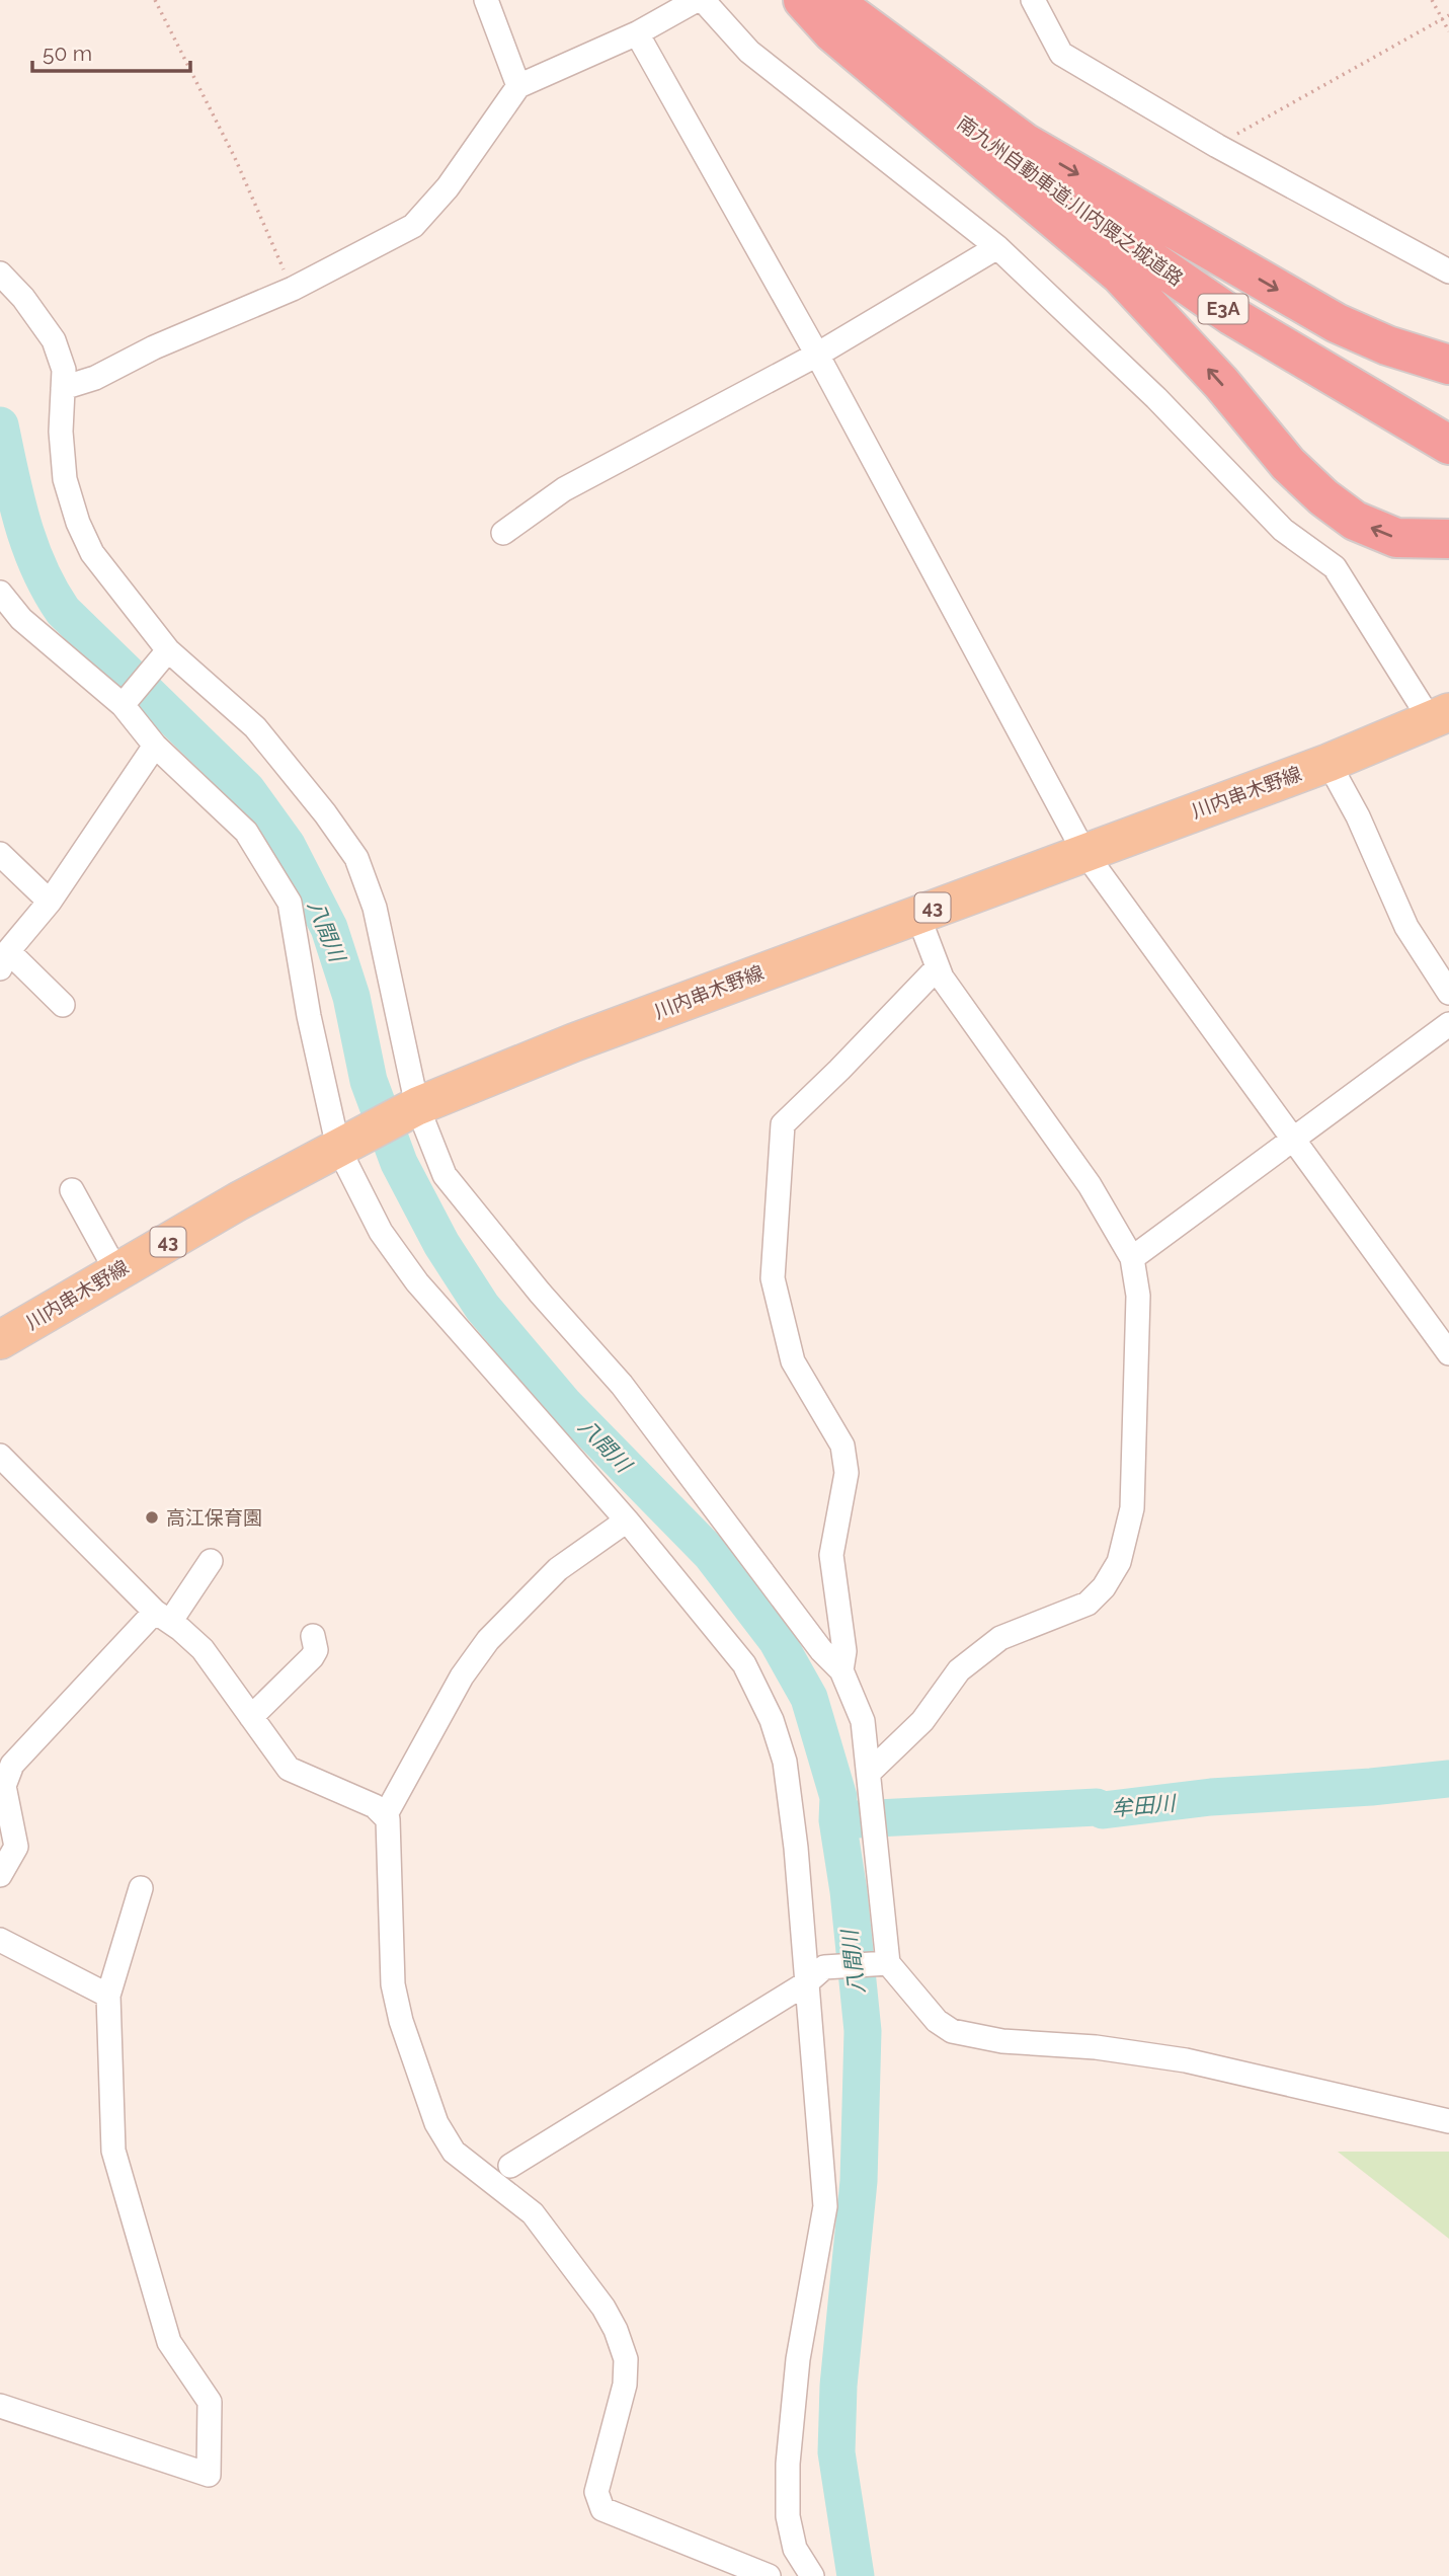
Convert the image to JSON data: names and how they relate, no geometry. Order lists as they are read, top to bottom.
{
  "streets": {
    "highway": ["南九州自動車道;川内隈之城道路", "E3A"],
    "main road": ["川内串木野線", "43"]
  },
  "water": ["八間川", "牟田川"],
  "places": ["高江保育園"],
  "scale_bar": "50 m"
}
